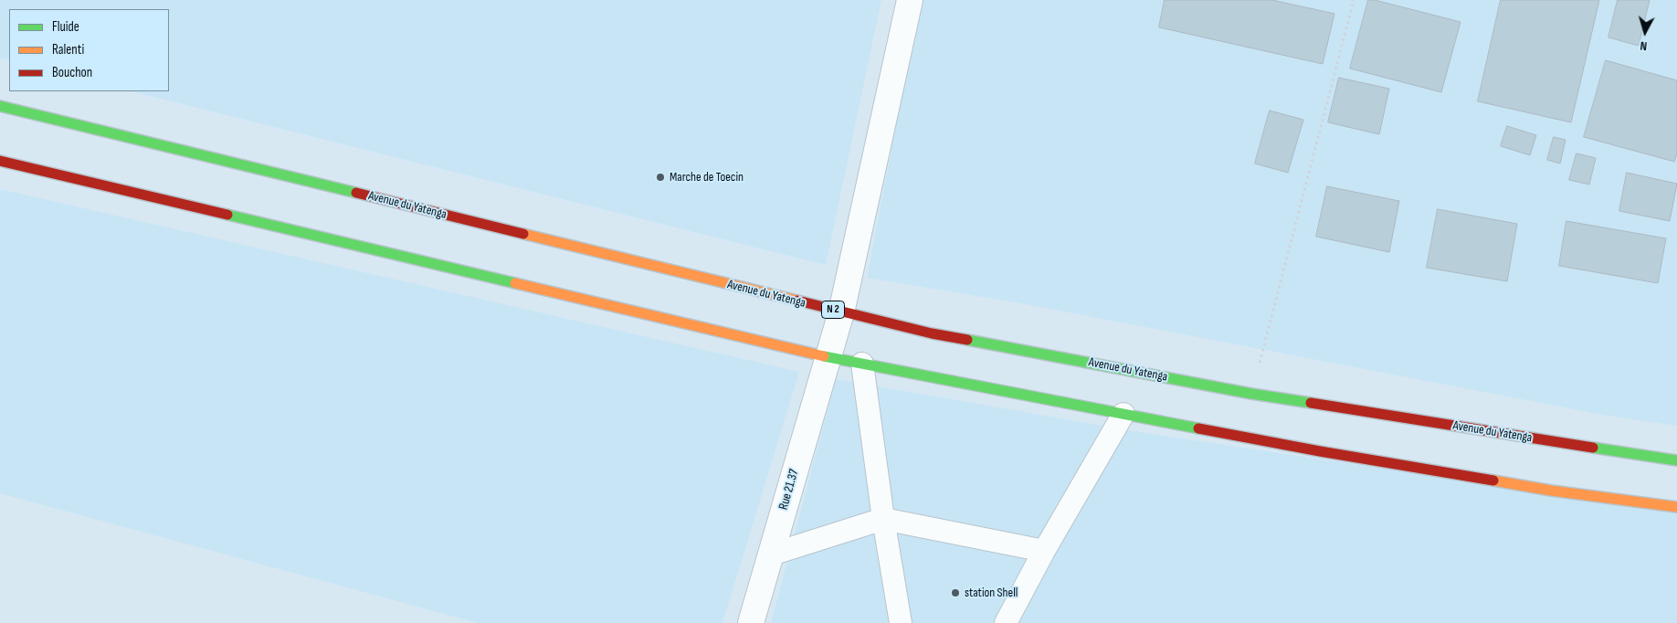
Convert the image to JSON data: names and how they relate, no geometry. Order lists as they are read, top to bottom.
{
  "streets": {
    "main road": ["Avenue du Yatenga", "N 2"],
    "street": ["Rue 21.37"]
  },
  "crossings": [
    ["Avenue du Yatenga", "Rue 21.37"]
  ],
  "places": ["Marche de Toecin", "station Shell"],
  "legend": ["Fluide", "Ralenti", "Bouchon"],
  "north": "bottom"
}
